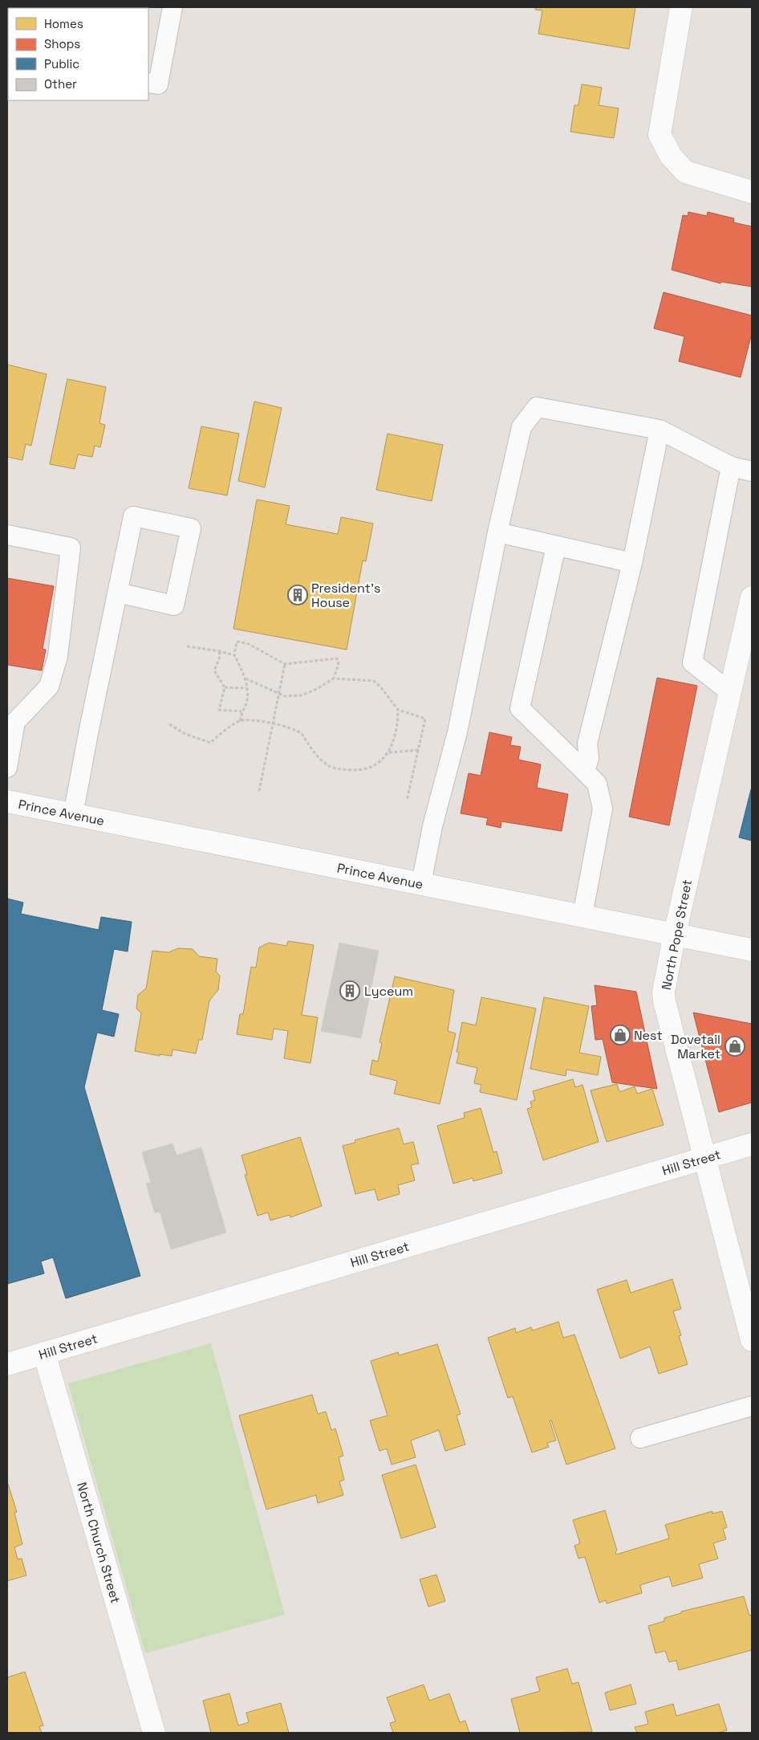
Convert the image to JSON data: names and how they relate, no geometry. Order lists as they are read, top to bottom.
{
  "streets": {
    "street": [
      "Prince Avenue",
      "North Pope Street",
      "Hill Street",
      "North Church Street"
    ]
  },
  "crossings": [
    ["Prince Avenue", "North Pope Street"],
    ["North Pope Street", "Hill Street"],
    ["Hill Street", "North Church Street"]
  ],
  "places": {
    "building": ["President's House", "Lyceum"],
    "shop": ["Nest", "Dovetail Market"]
  },
  "legend": [
    "Homes",
    "Shops",
    "Public",
    "Other"
  ]
}
